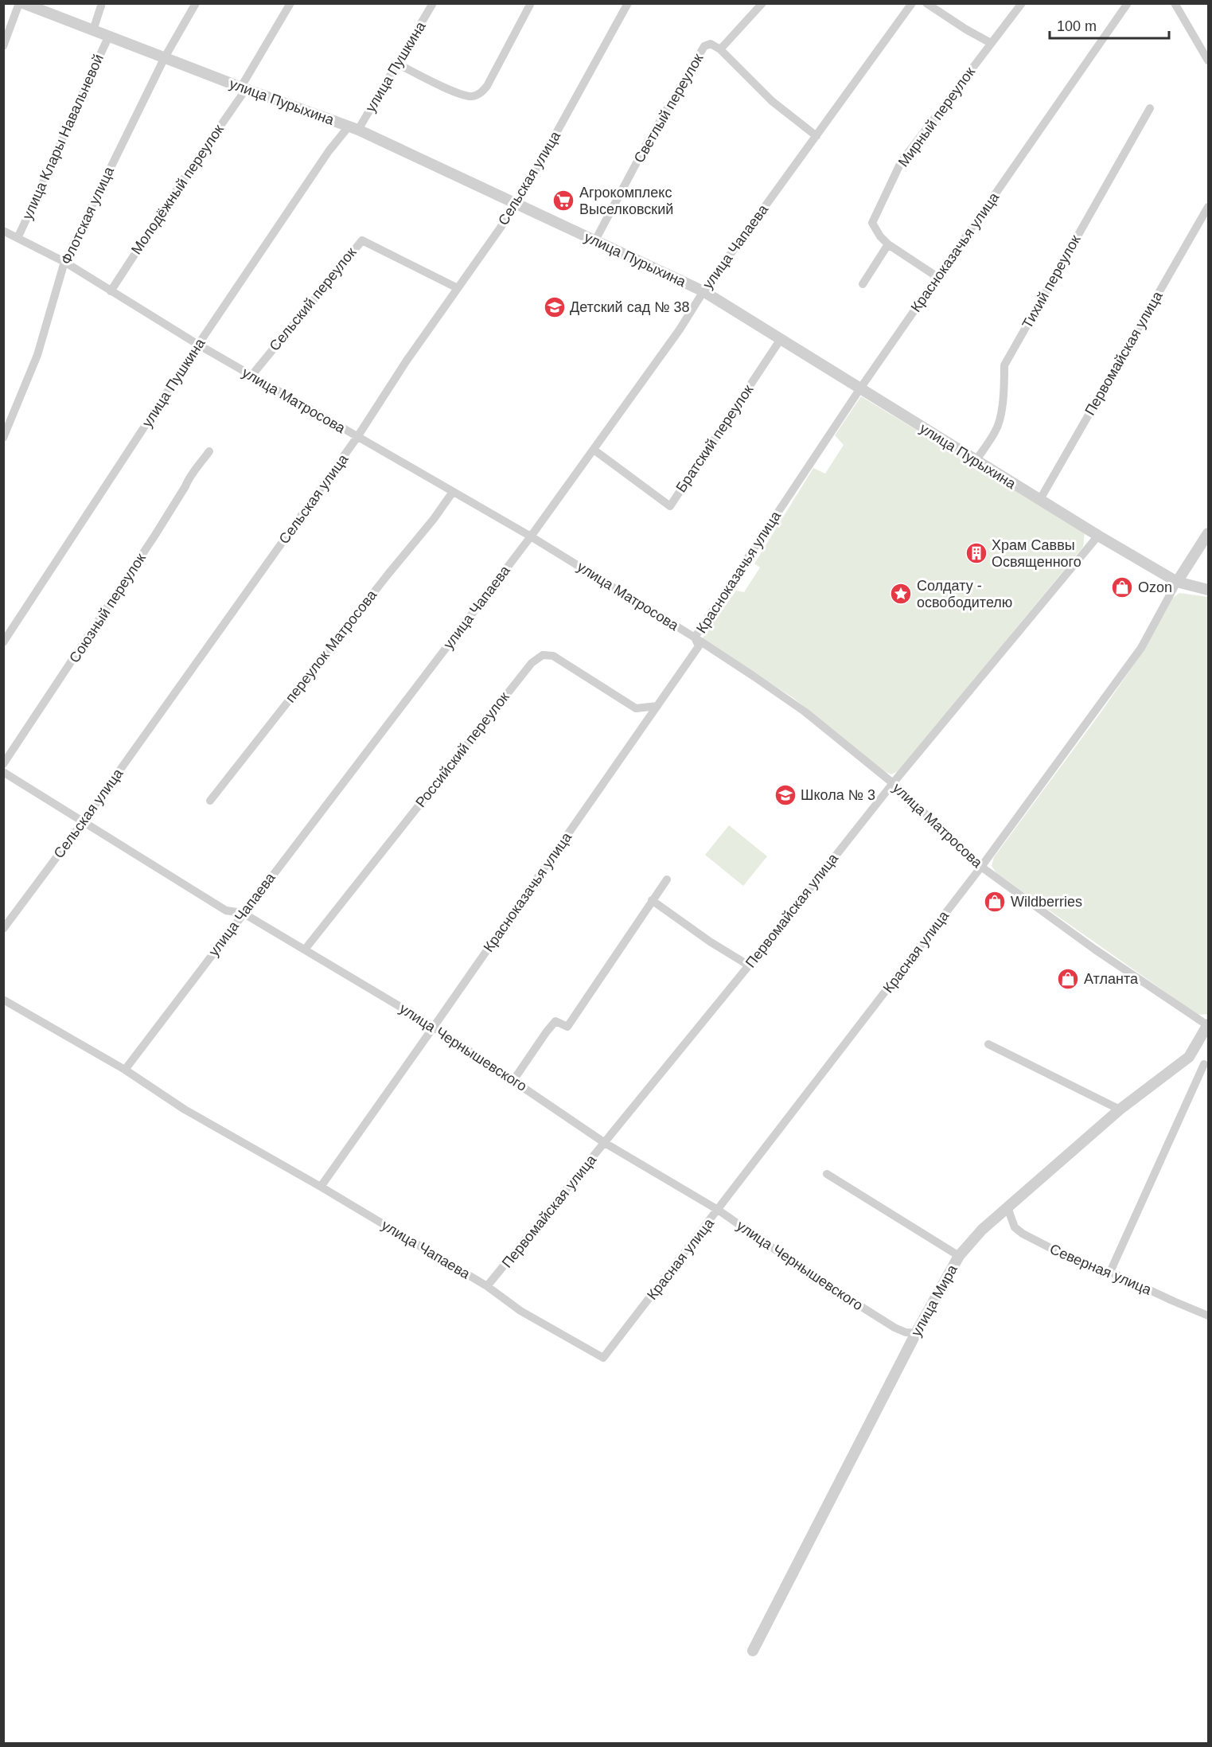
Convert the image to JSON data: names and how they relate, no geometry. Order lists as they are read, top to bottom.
{
  "streets": {
    "street": [
      "улица Пушкина",
      "улица Пурыхина",
      "Светлый переулок",
      "Мирный переулок",
      "улица Клары Навальневой",
      "Сельская улица",
      "Молодёжный переулок",
      "Флотская улица",
      "улица Чапаева",
      "Красноказачья улица",
      "Тихий переулок",
      "Сельский переулок",
      "Первомайская улица",
      "улица Матросова",
      "Братский переулок",
      "Союзный переулок",
      "переулок Матросова",
      "Российский переулок",
      "Красная улица",
      "улица Чернышевского",
      "Северная улица",
      "улица Мира"
    ]
  },
  "crossings": [
    ["улица Пушкина", "улица Пурыхина"],
    ["улица Пушкина", "улица Матросова"],
    ["улица Пурыхина", "Светлый переулок"],
    ["улица Пурыхина", "улица Клары Навальневой"],
    ["улица Пурыхина", "Сельская улица"],
    ["улица Пурыхина", "Молодёжный переулок"],
    ["улица Пурыхина", "Флотская улица"],
    ["улица Пурыхина", "улица Чапаева"],
    ["улица Пурыхина", "Красноказачья улица"],
    ["улица Пурыхина", "Тихий переулок"],
    ["улица Пурыхина", "Первомайская улица"],
    ["улица Пурыхина", "Братский переулок"],
    ["улица Пурыхина", "Красная улица"],
    ["улица Клары Навальневой", "улица Матросова"],
    ["Сельская улица", "Сельский переулок"],
    ["Сельская улица", "улица Матросова"],
    ["Сельская улица", "улица Чернышевского"],
    ["Молодёжный переулок", "улица Матросова"],
    ["Флотская улица", "улица Матросова"],
    ["улица Чапаева", "Красноказачья улица"],
    ["улица Чапаева", "Первомайская улица"],
    ["улица Чапаева", "улица Матросова"],
    ["улица Чапаева", "Братский переулок"],
    ["улица Чапаева", "Красная улица"],
    ["улица Чапаева", "улица Чернышевского"],
    ["Красноказачья улица", "улица Матросова"],
    ["Красноказачья улица", "Российский переулок"],
    ["Красноказачья улица", "улица Чернышевского"],
    ["Сельский переулок", "улица Матросова"],
    ["Первомайская улица", "улица Матросова"],
    ["Первомайская улица", "улица Чернышевского"],
    ["улица Матросова", "переулок Матросова"],
    ["улица Матросова", "Красная улица"],
    ["улица Матросова", "улица Мира"],
    ["Российский переулок", "улица Чернышевского"],
    ["Красная улица", "улица Чернышевского"],
    ["улица Чернышевского", "улица Мира"],
    ["Северная улица", "улица Мира"]
  ],
  "places": {
    "supermarket": ["Агрокомплекс Выселковский"],
    "school or university": ["Детский сад № 38", "Школа № 3"],
    "building": ["Храм Саввы Освященного"],
    "shop": ["Ozon", "Wildberries", "Атланта"],
    "place": ["Солдату - освободителю"]
  },
  "scale_bar": "100 m"
}
